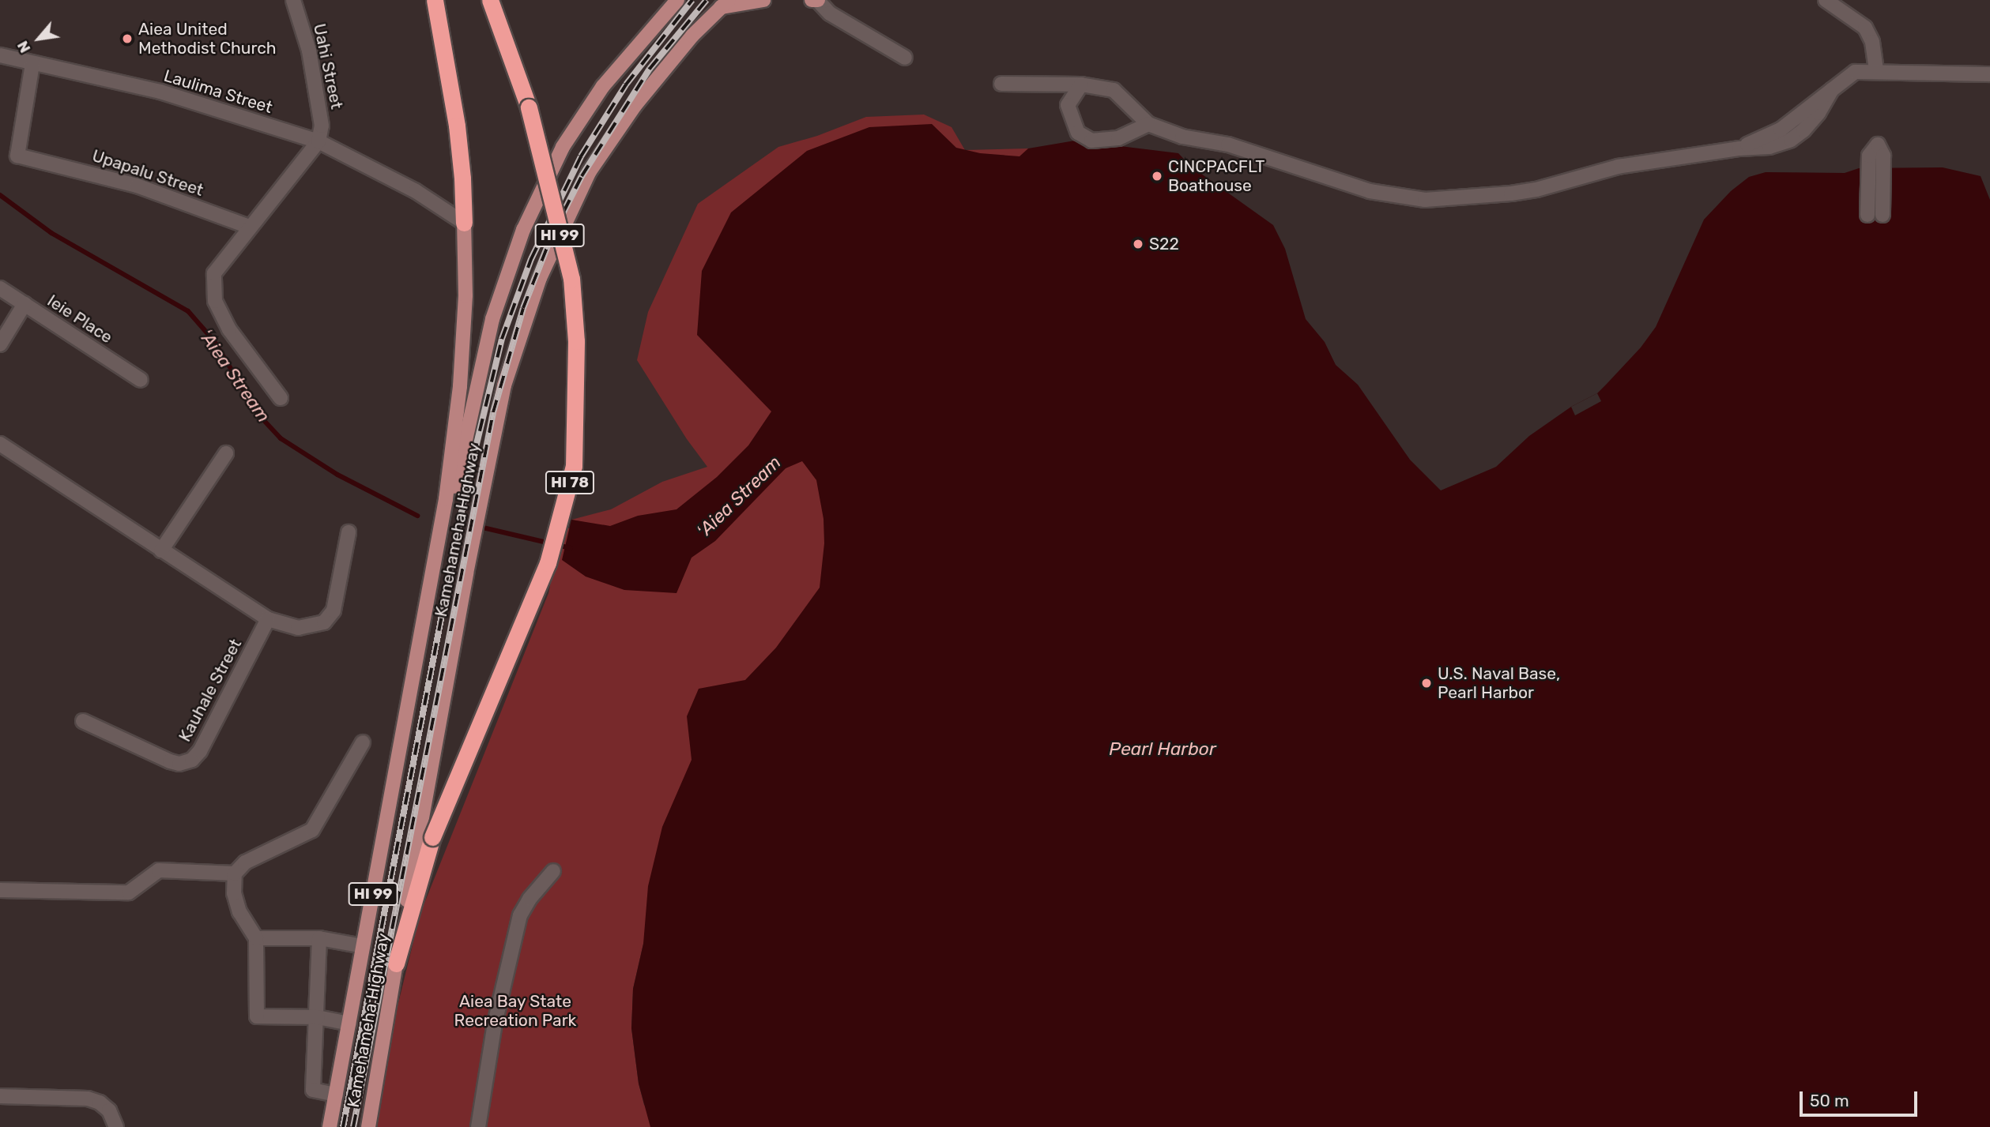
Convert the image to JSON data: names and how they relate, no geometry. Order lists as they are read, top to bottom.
{
  "streets": {
    "highway": ["HI 78"],
    "main road": ["HI 99", "Kamehameha Highway"],
    "street": [
      "Uahi Street",
      "Laulima Street",
      "Upapalu Street",
      "Ieie Place",
      "Kauhale Street"
    ]
  },
  "crossings": [
    ["Uahi Street", "Laulima Street"],
    ["Laulima Street", "Upapalu Street"],
    ["Laulima Street", "Kamehameha Highway"],
    ["HI 78", "Kamehameha Highway"]
  ],
  "water": ["ʻAiea Stream", "Pearl Harbor"],
  "parks": ["Aiea Bay State Recreation Park"],
  "places": [
    "Aiea United Methodist Church",
    "CINCPACFLT Boathouse",
    "S22",
    "U.S. Naval Base, Pearl Harbor"
  ],
  "scale_bar": "50 m",
  "north": "bottom left"
}
